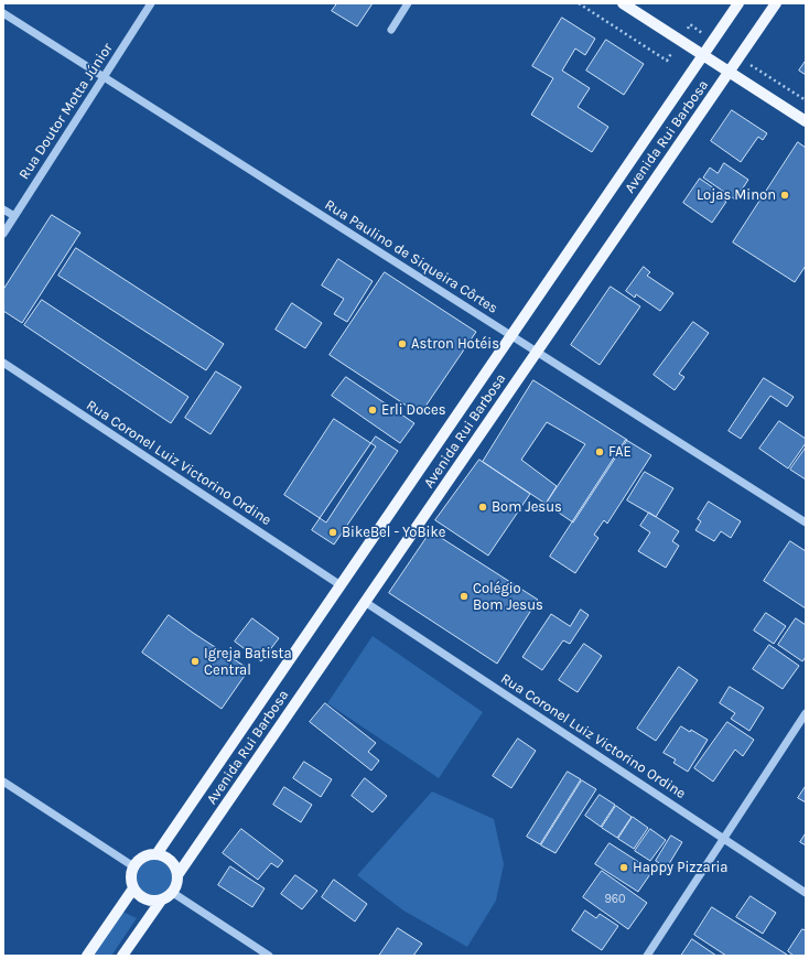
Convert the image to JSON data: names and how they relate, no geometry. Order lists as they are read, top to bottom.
{
  "streets": {
    "main road": ["Avenida Rui Barbosa"],
    "street": ["Rua Doutor Motta Júnior", "Rua Paulino de Siqueira Côrtes", "Rua Coronel Luiz Victorino Ordine"]
  },
  "crossings": [
    ["Rua Doutor Motta Júnior", "Rua Paulino de Siqueira Côrtes"],
    ["Avenida Rui Barbosa", "Rua Paulino de Siqueira Côrtes"],
    ["Avenida Rui Barbosa", "Rua Coronel Luiz Victorino Ordine"]
  ],
  "places": [
    "Lojas Minon",
    "Astron Hotéis",
    "Erli Doces",
    "FAE",
    "Bom Jesus",
    "BikeBel - YoBike",
    "Colégio Bom Jesus",
    "Igreja Batista Central",
    "Happy Pizzaria"
  ],
  "house_numbers": ["960"]
}
